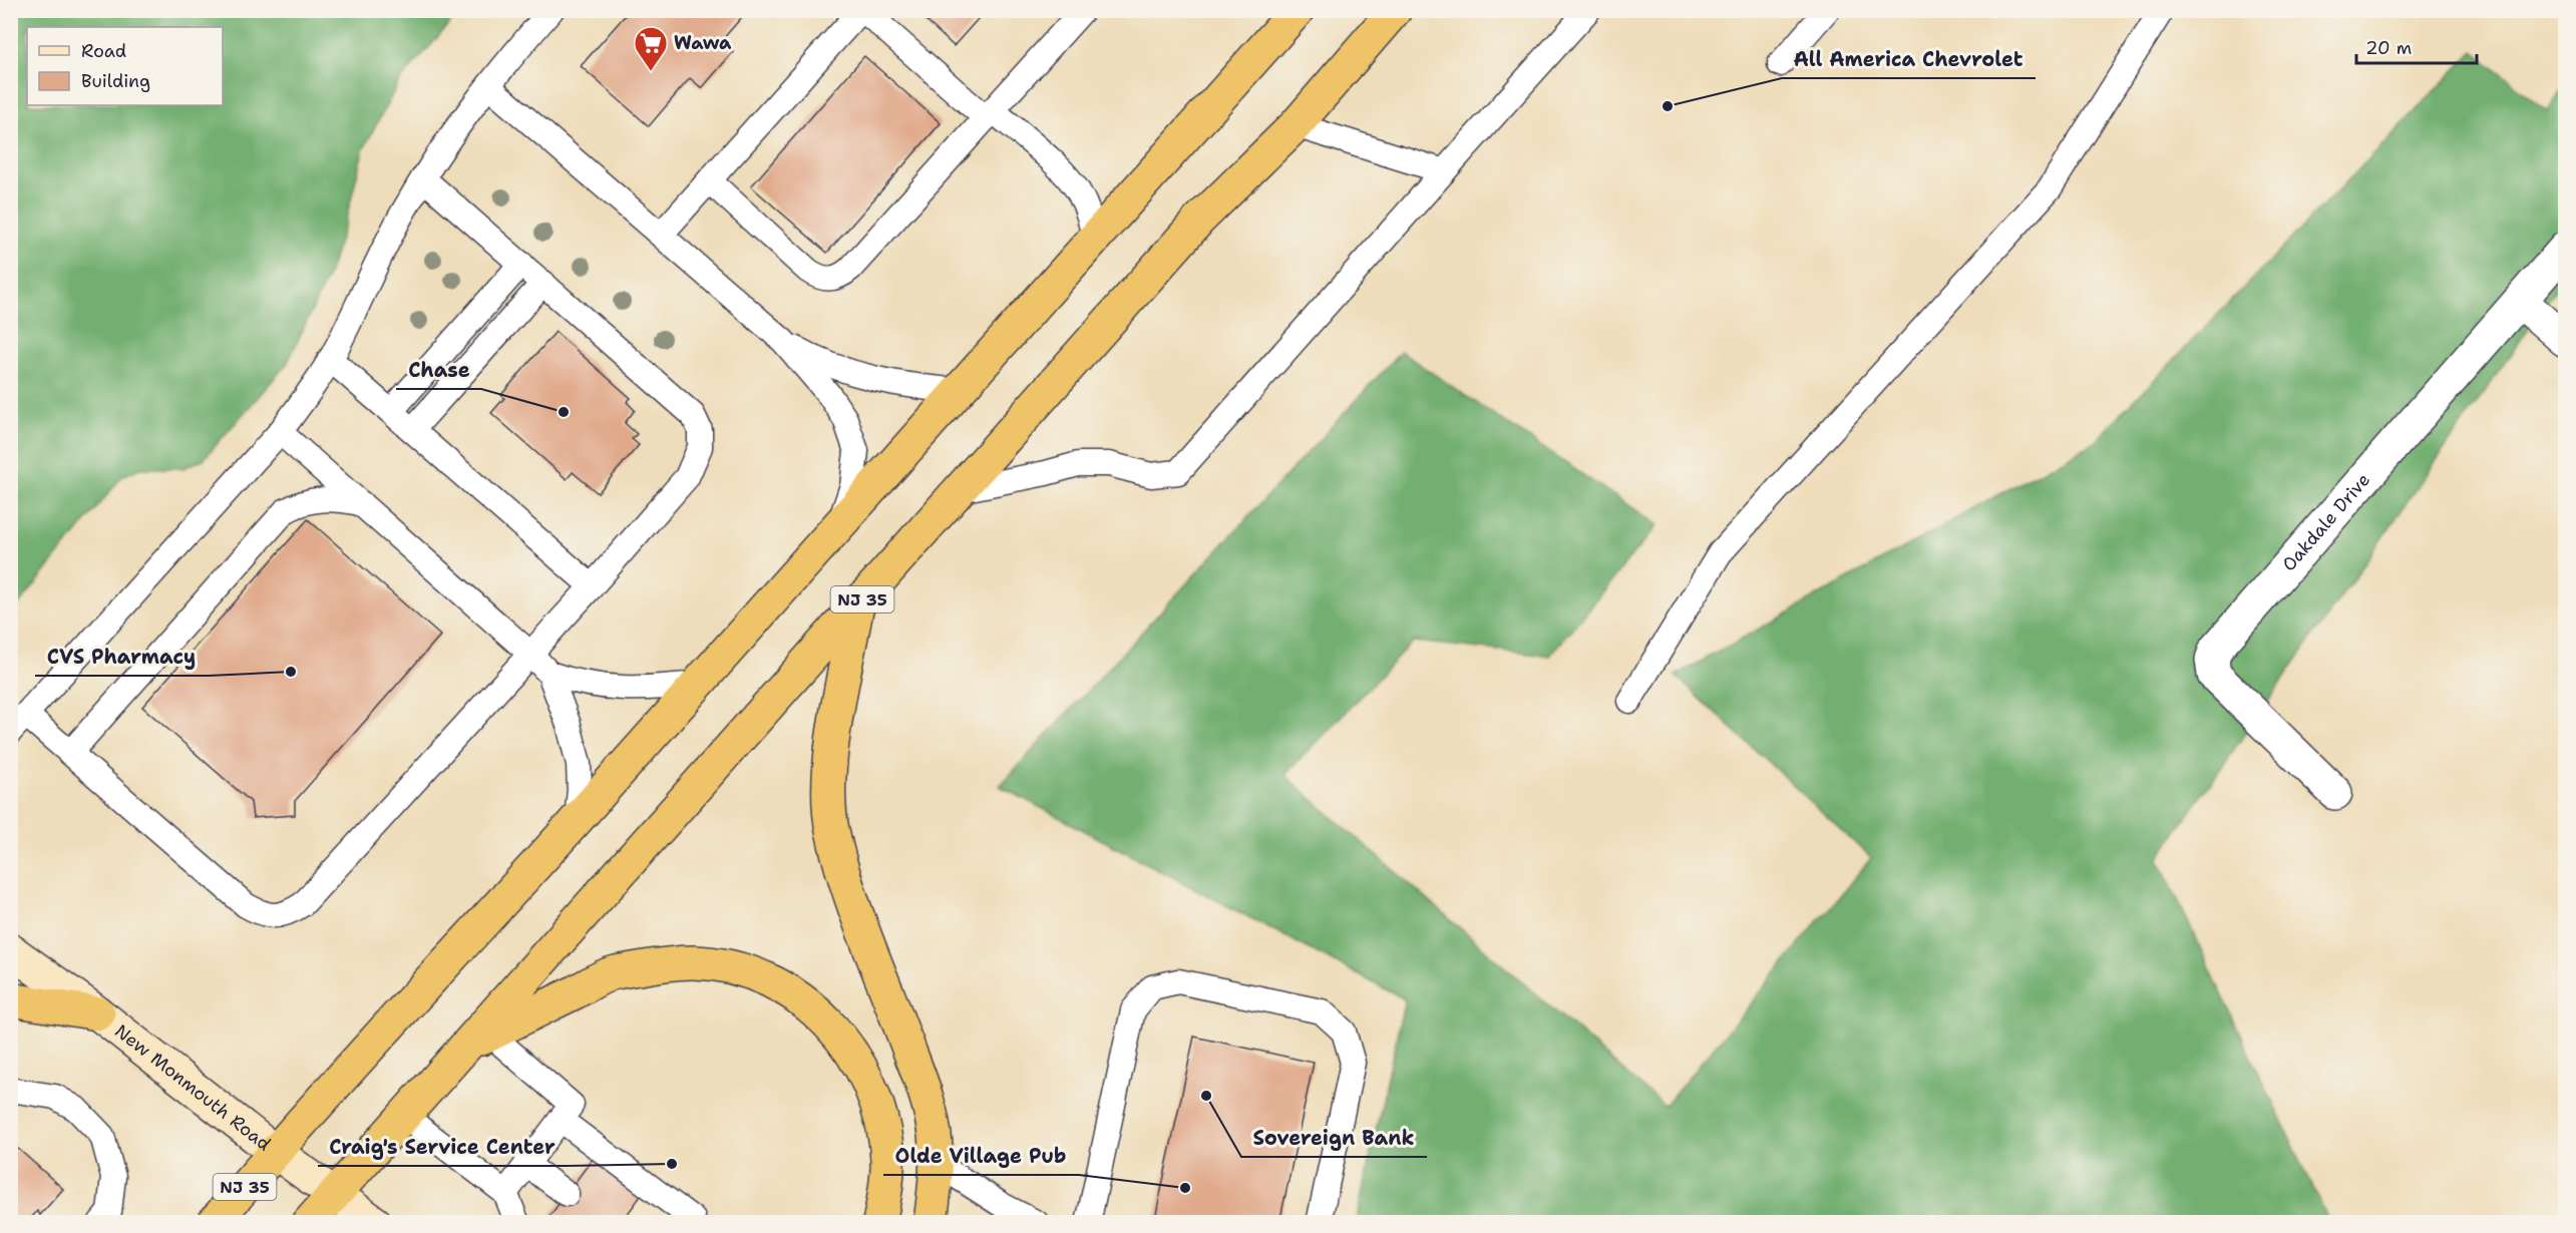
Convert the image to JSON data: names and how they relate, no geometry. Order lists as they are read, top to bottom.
{
  "streets": {
    "highway": ["NJ 35"],
    "main road": ["New Monmouth Road"],
    "street": ["Oakdale Drive"]
  },
  "crossings": [
    ["NJ 35", "New Monmouth Road"]
  ],
  "places": {
    "supermarket": ["Wawa"],
    "other": [
      "All America Chevrolet",
      "Chase",
      "CVS Pharmacy",
      "Sovereign Bank",
      "Craig's Service Center",
      "Olde Village Pub"
    ]
  },
  "legend": ["Road", "Building"],
  "scale_bar": "20 m"
}
